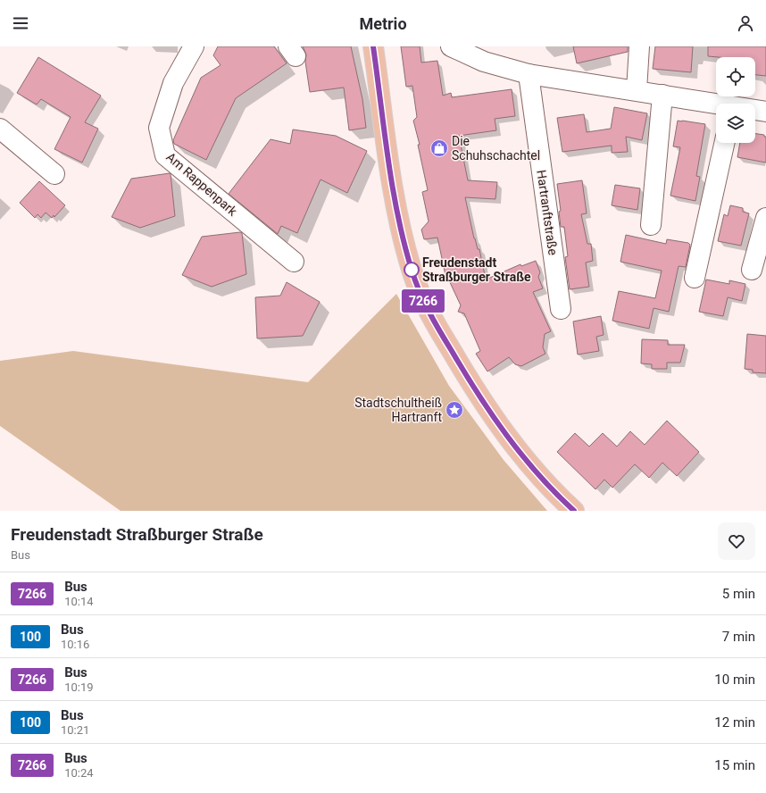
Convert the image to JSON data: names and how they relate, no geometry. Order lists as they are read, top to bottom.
{
  "streets": {
    "street": ["Am Rappenpark", "Hartranftstraße"]
  },
  "places": {
    "shop": ["Die Schuhschachtel"],
    "other": ["Freudenstadt Straßburger Straße"],
    "place": ["Stadtschultheiß Hartranft"]
  },
  "lines": ["bus line 7266"],
  "page": {
    "header": "Metrio",
    "on_map": "7266",
    "heading": ["Freudenstadt Straßburger Straße", "Bus"],
    "list": [
      {
        "mark": "7266",
        "name": "Bus",
        "note": "10:14",
        "value": "5 min"
      },
      {
        "mark": "100",
        "name": "Bus",
        "note": "10:16",
        "value": "7 min"
      },
      {
        "mark": "7266",
        "name": "Bus",
        "note": "10:19",
        "value": "10 min"
      },
      {
        "mark": "100",
        "name": "Bus",
        "note": "10:21",
        "value": "12 min"
      },
      {
        "mark": "7266",
        "name": "Bus",
        "note": "10:24",
        "value": "15 min"
      }
    ]
  }
}
